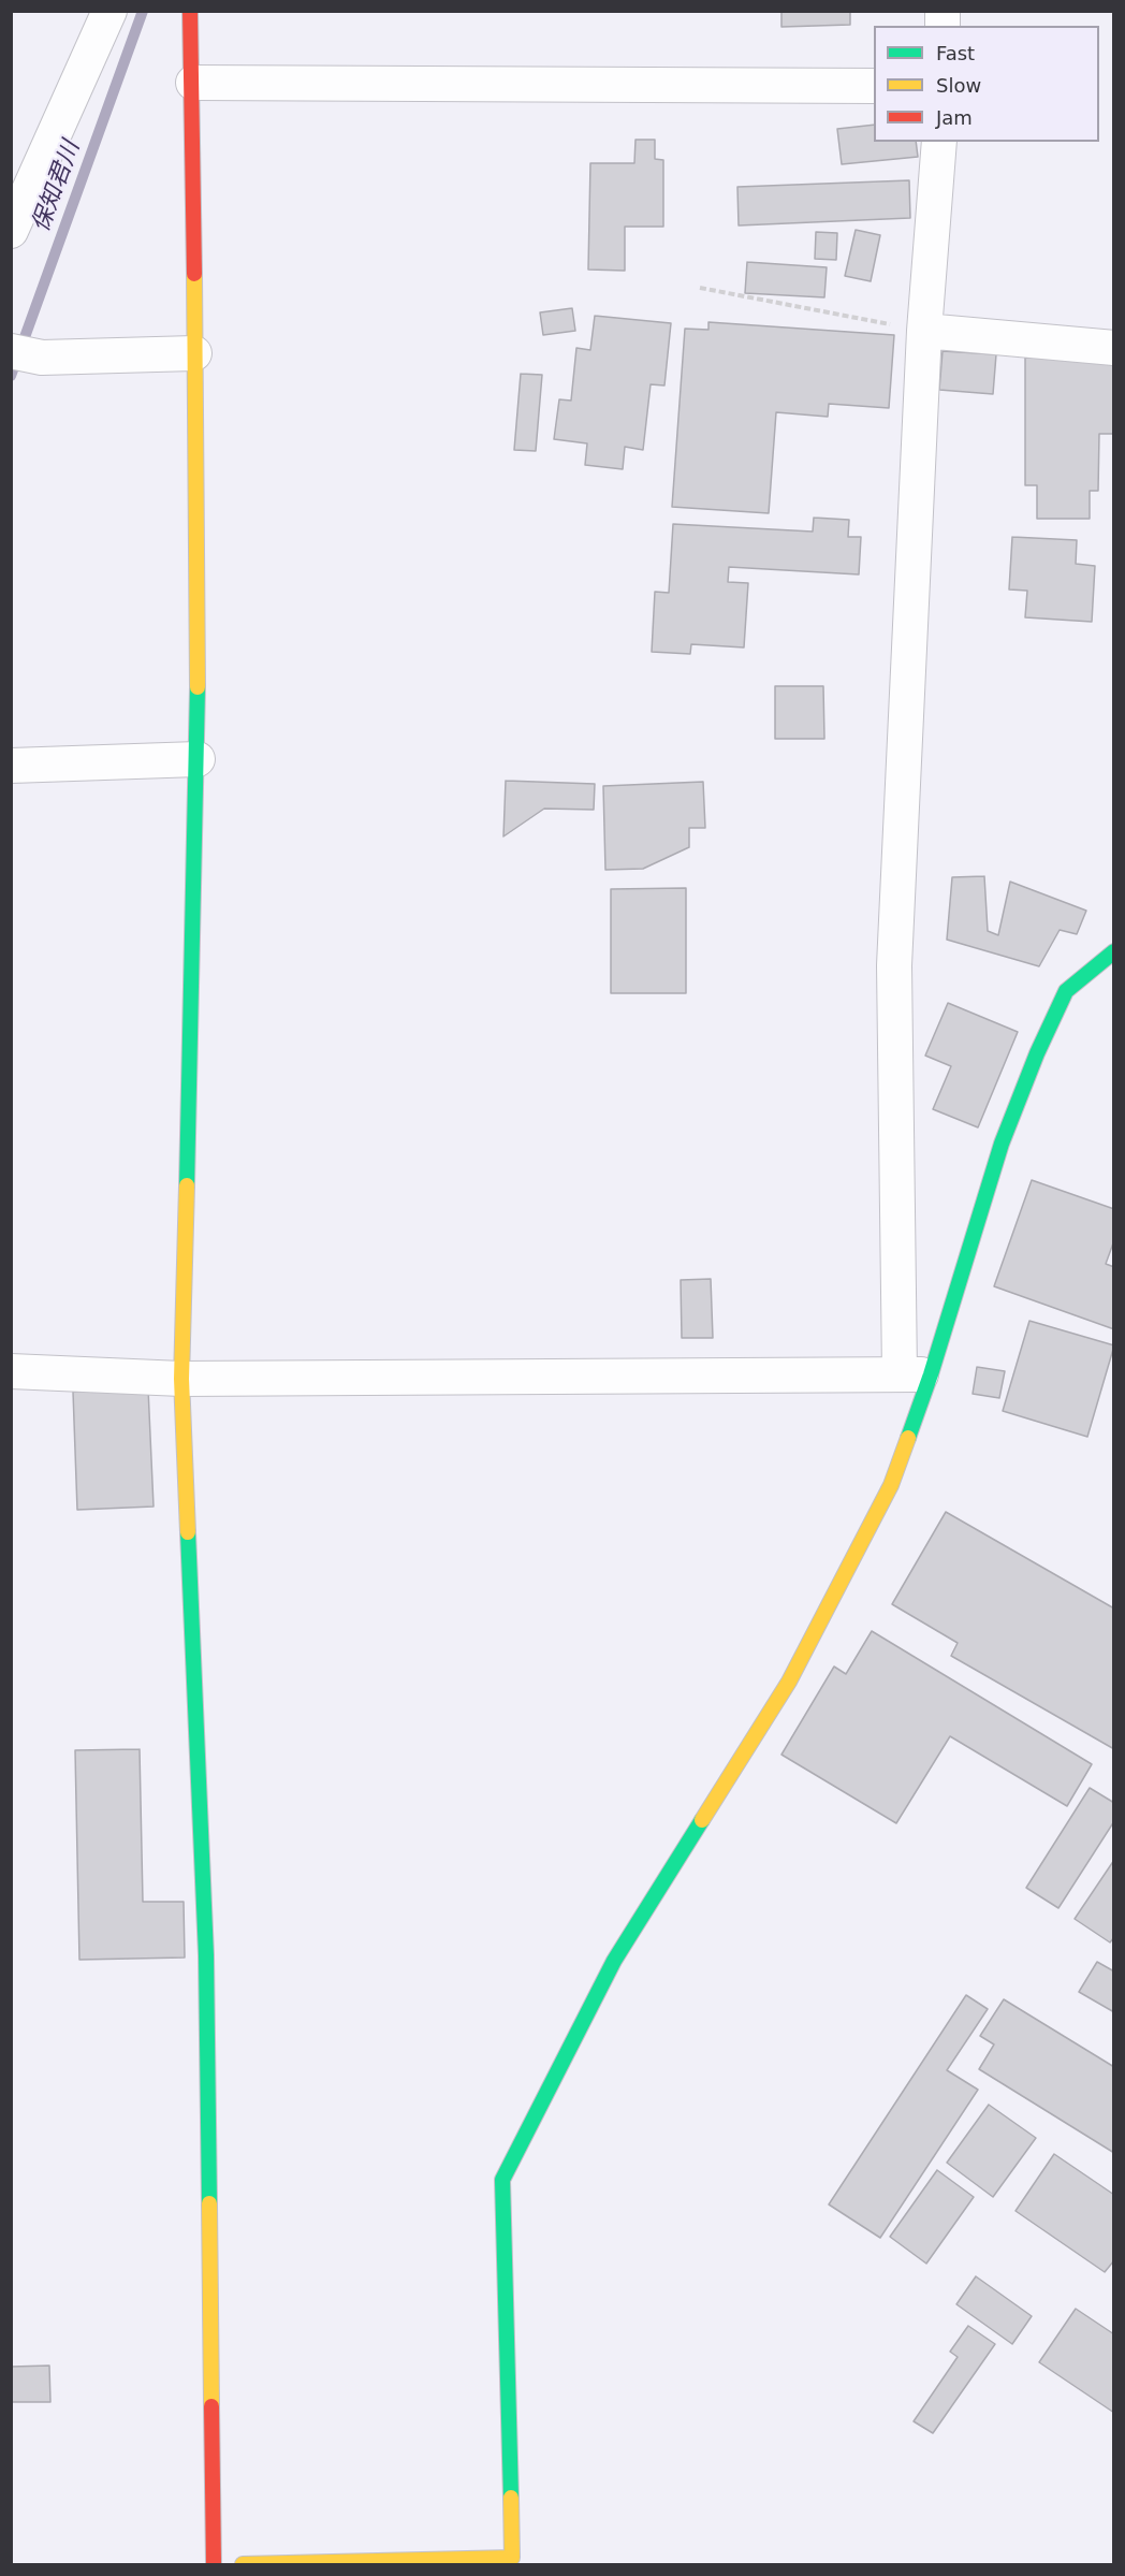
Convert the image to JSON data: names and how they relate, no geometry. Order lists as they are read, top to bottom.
{
  "water": ["保知君川"],
  "legend": ["Fast", "Slow", "Jam"]
}
